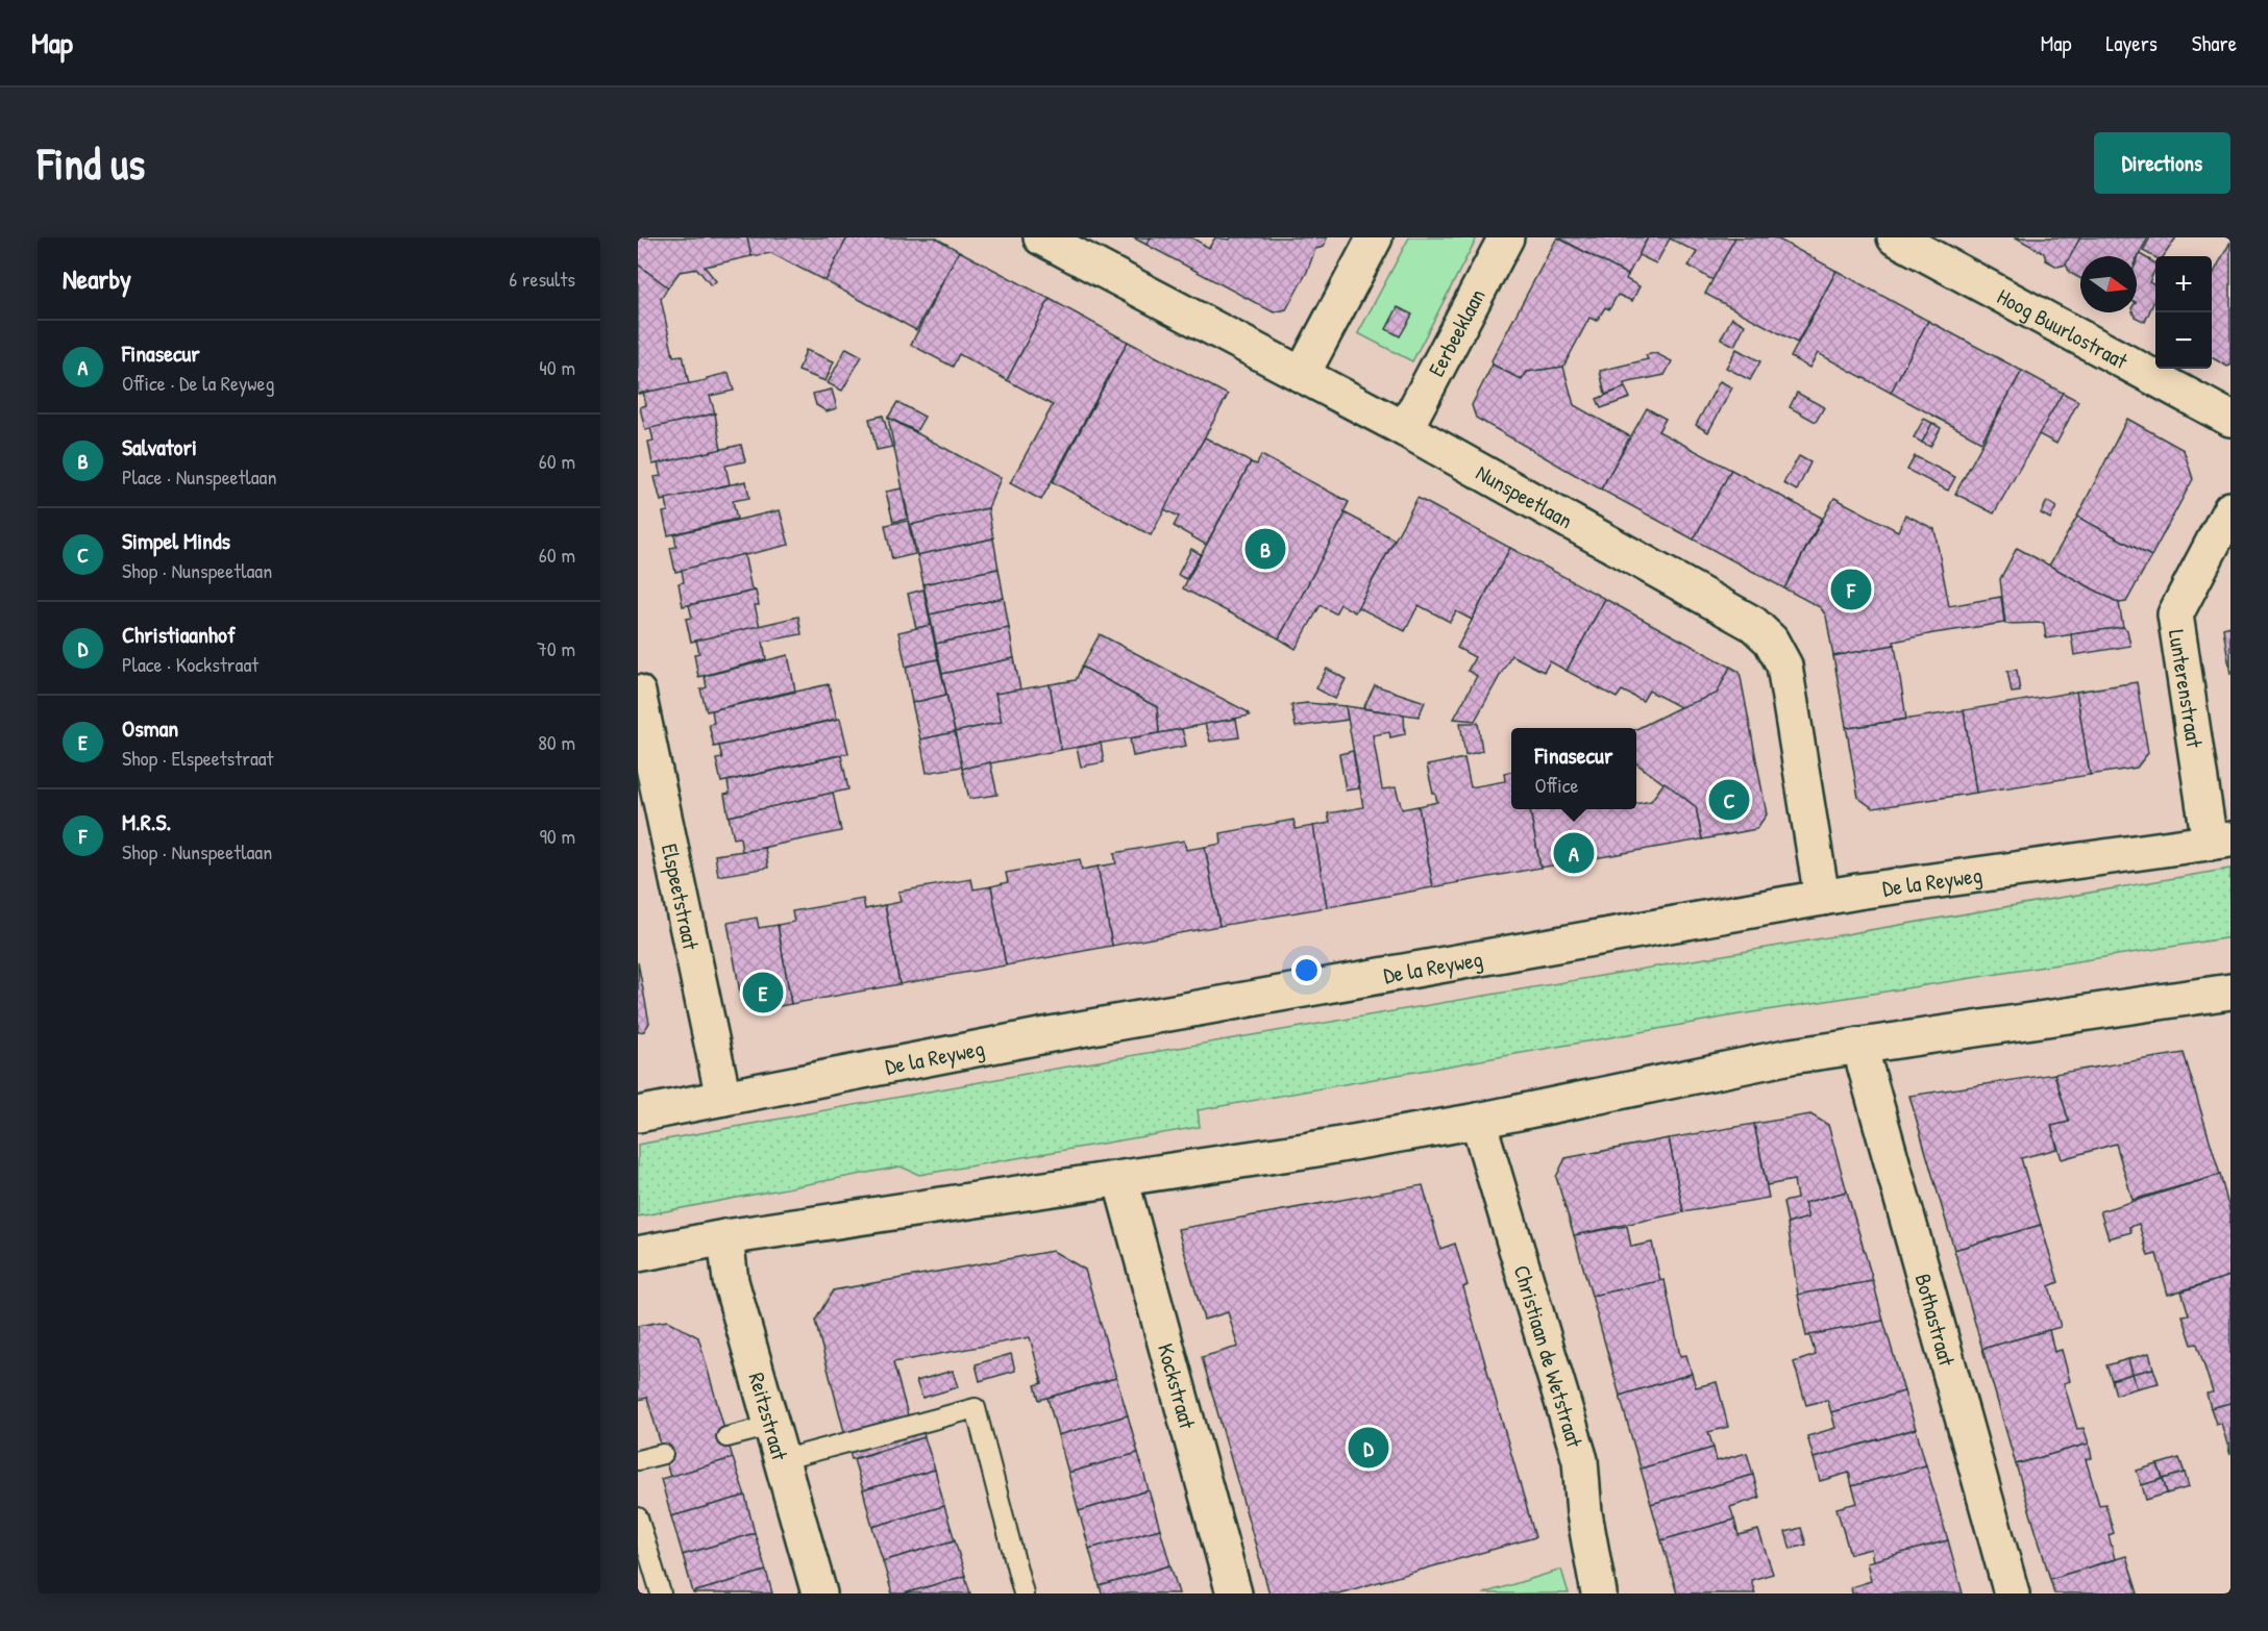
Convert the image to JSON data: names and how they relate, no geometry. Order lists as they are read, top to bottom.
{
  "streets": {
    "street": [
      "Hoog Buurlostraat",
      "Eerbeeklaan",
      "Nunspeetlaan",
      "Lunterenstraat",
      "De la Reyweg",
      "Elspeetstraat",
      "Bothastraat",
      "Christiaan de Wetstraat",
      "Kockstraat",
      "Reitzstraat"
    ]
  },
  "crossings": [
    ["Eerbeeklaan", "Nunspeetlaan"],
    ["Nunspeetlaan", "De la Reyweg"],
    ["Lunterenstraat", "De la Reyweg"],
    ["De la Reyweg", "Elspeetstraat"]
  ],
  "north": "right",
  "page": {
    "header": "Map",
    "nav": ["Map", "Layers", "Share"],
    "buttons": "Directions",
    "title": "Find us",
    "heading": ["Nearby", "6 results"],
    "map_buttons": ["+", "−"],
    "list": [
      {
        "mark": "A",
        "name": "Finasecur",
        "note": "Office · De la Reyweg",
        "value": "40 m"
      },
      {
        "mark": "B",
        "name": "Salvatori",
        "note": "Place · Nunspeetlaan",
        "value": "60 m"
      },
      {
        "mark": "C",
        "name": "Simpel Minds",
        "note": "Shop · Nunspeetlaan",
        "value": "60 m"
      },
      {
        "mark": "D",
        "name": "Christiaanhof",
        "note": "Place · Kockstraat",
        "value": "70 m"
      },
      {
        "mark": "E",
        "name": "Osman",
        "note": "Shop · Elspeetstraat",
        "value": "80 m"
      },
      {
        "mark": "F",
        "name": "M.R.S.",
        "note": "Shop · Nunspeetlaan",
        "value": "90 m"
      }
    ],
    "pins": [
      "B",
      "F",
      "C",
      "A",
      "E",
      "D"
    ],
    "popup": ["Finasecur", "Office"]
  }
}
